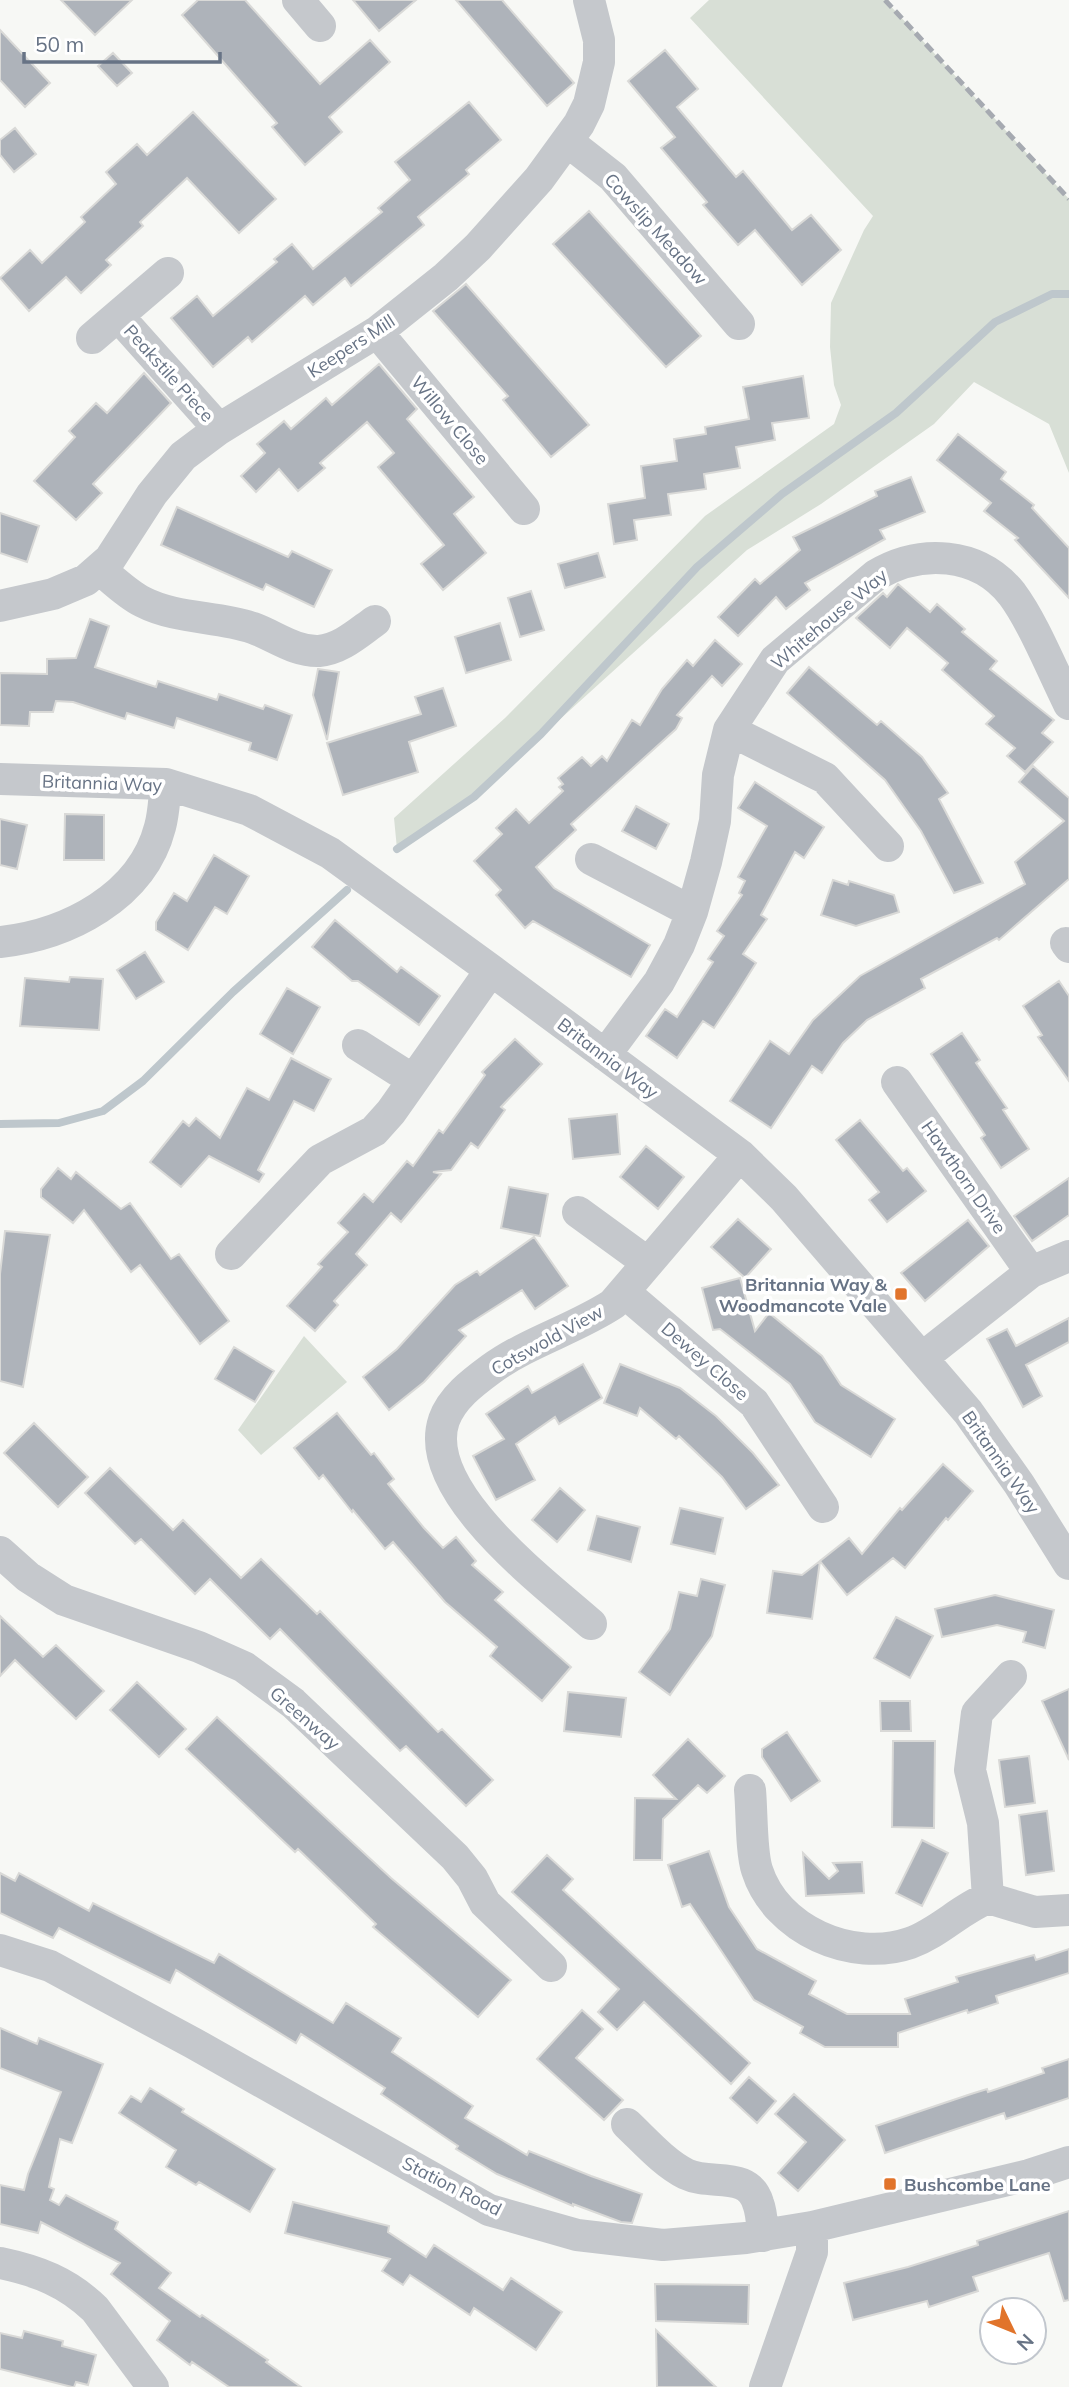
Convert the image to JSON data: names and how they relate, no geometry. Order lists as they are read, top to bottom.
{
  "streets": {
    "street": [
      "Cowslip Meadow",
      "Keepers Mill",
      "Peakstile Piece",
      "Willow Close",
      "Whitehouse Way",
      "Britannia Way",
      "Hawthorn Drive",
      "Cotswold View",
      "Dewey Close",
      "Greenway",
      "Station Road"
    ]
  },
  "crossings": [
    ["Cowslip Meadow", "Keepers Mill"],
    ["Keepers Mill", "Peakstile Piece"],
    ["Keepers Mill", "Willow Close"],
    ["Whitehouse Way", "Britannia Way"],
    ["Britannia Way", "Cotswold View"],
    ["Cotswold View", "Dewey Close"]
  ],
  "places": {
    "transit": ["Britannia Way & Woodmancote Vale", "Bushcombe Lane"]
  },
  "scale_bar": "50 m",
  "north": "bottom right"
}
